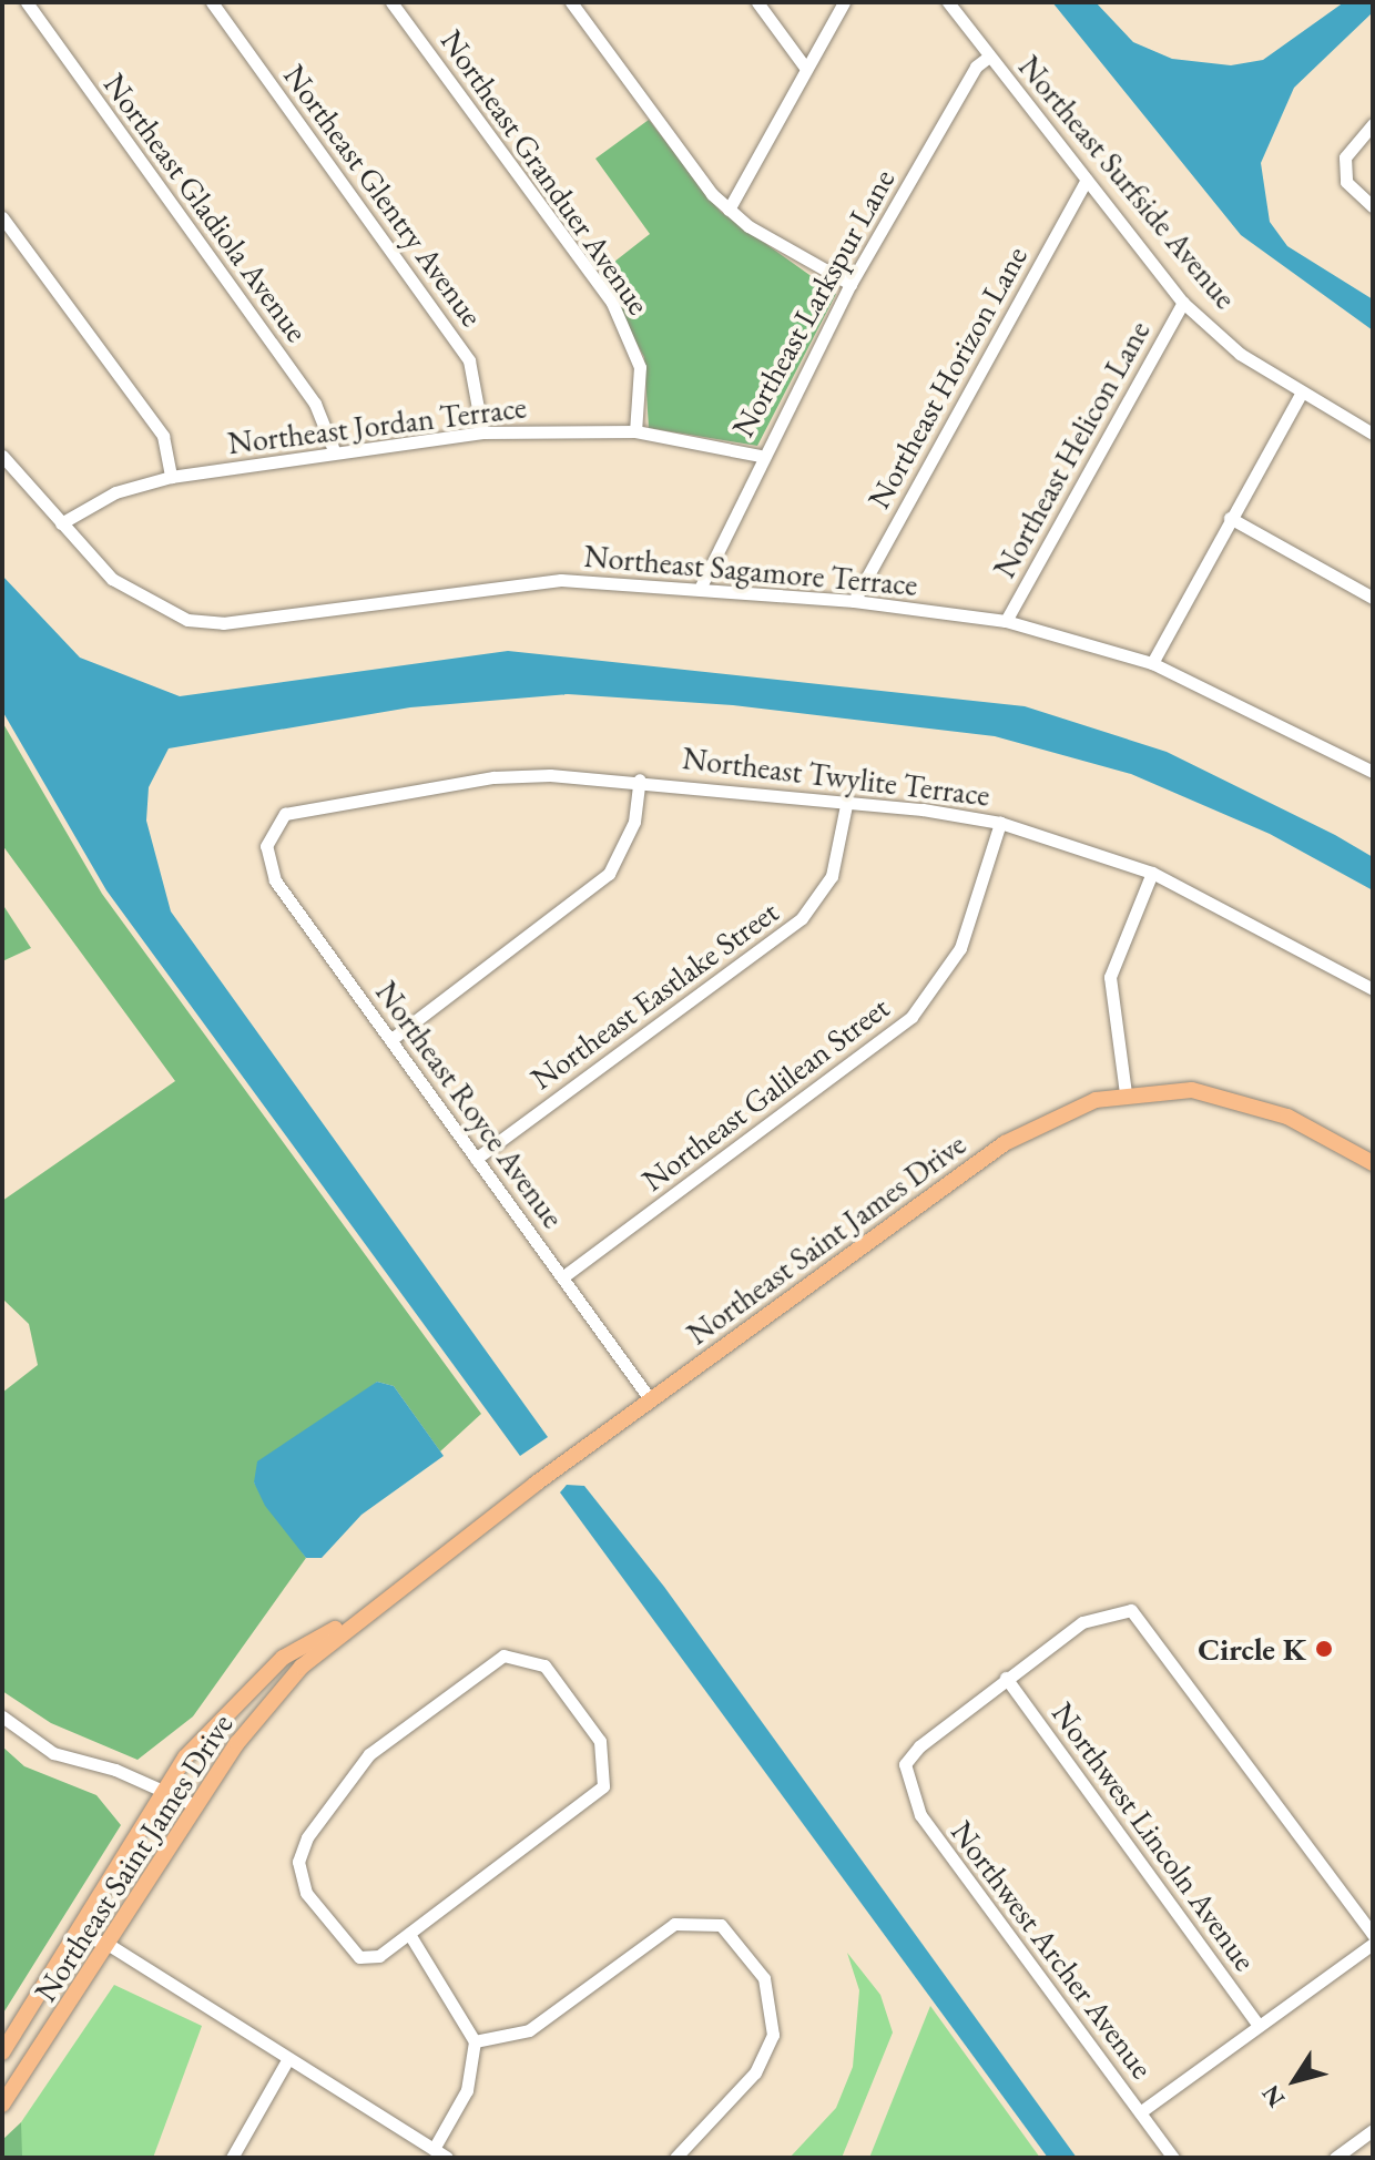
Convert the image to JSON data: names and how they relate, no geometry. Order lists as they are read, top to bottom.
{
  "streets": {
    "main road": ["Northeast Saint James Drive"],
    "street": [
      "Northeast Granduer Avenue",
      "Northeast Surfside Avenue",
      "Northeast Glentry Avenue",
      "Northeast Gladiola Avenue",
      "Northeast Larkspur Lane",
      "Northeast Horizon Lane",
      "Northeast Jordan Terrace",
      "Northeast Helicon Lane",
      "Northeast Sagamore Terrace",
      "Northeast Twylite Terrace",
      "Northeast Eastlake Street",
      "Northeast Galilean Street",
      "Northeast Royce Avenue",
      "Northwest Lincoln Avenue",
      "Northwest Archer Avenue"
    ]
  },
  "crossings": [
    ["Northeast Granduer Avenue", "Northeast Jordan Terrace"],
    ["Northeast Surfside Avenue", "Northeast Larkspur Lane"],
    ["Northeast Surfside Avenue", "Northeast Horizon Lane"],
    ["Northeast Surfside Avenue", "Northeast Helicon Lane"],
    ["Northeast Glentry Avenue", "Northeast Jordan Terrace"],
    ["Northeast Gladiola Avenue", "Northeast Jordan Terrace"],
    ["Northeast Larkspur Lane", "Northeast Jordan Terrace"],
    ["Northeast Larkspur Lane", "Northeast Sagamore Terrace"],
    ["Northeast Horizon Lane", "Northeast Sagamore Terrace"],
    ["Northeast Jordan Terrace", "Northeast Sagamore Terrace"],
    ["Northeast Helicon Lane", "Northeast Sagamore Terrace"],
    ["Northeast Twylite Terrace", "Northeast Eastlake Street"],
    ["Northeast Twylite Terrace", "Northeast Galilean Street"],
    ["Northeast Twylite Terrace", "Northeast Royce Avenue"],
    ["Northeast Eastlake Street", "Northeast Royce Avenue"],
    ["Northeast Galilean Street", "Northeast Royce Avenue"],
    ["Northeast Royce Avenue", "Northeast Saint James Drive"],
    ["Northwest Lincoln Avenue", "Northwest Archer Avenue"]
  ],
  "places": ["Circle K"],
  "north": "bottom left"
}
